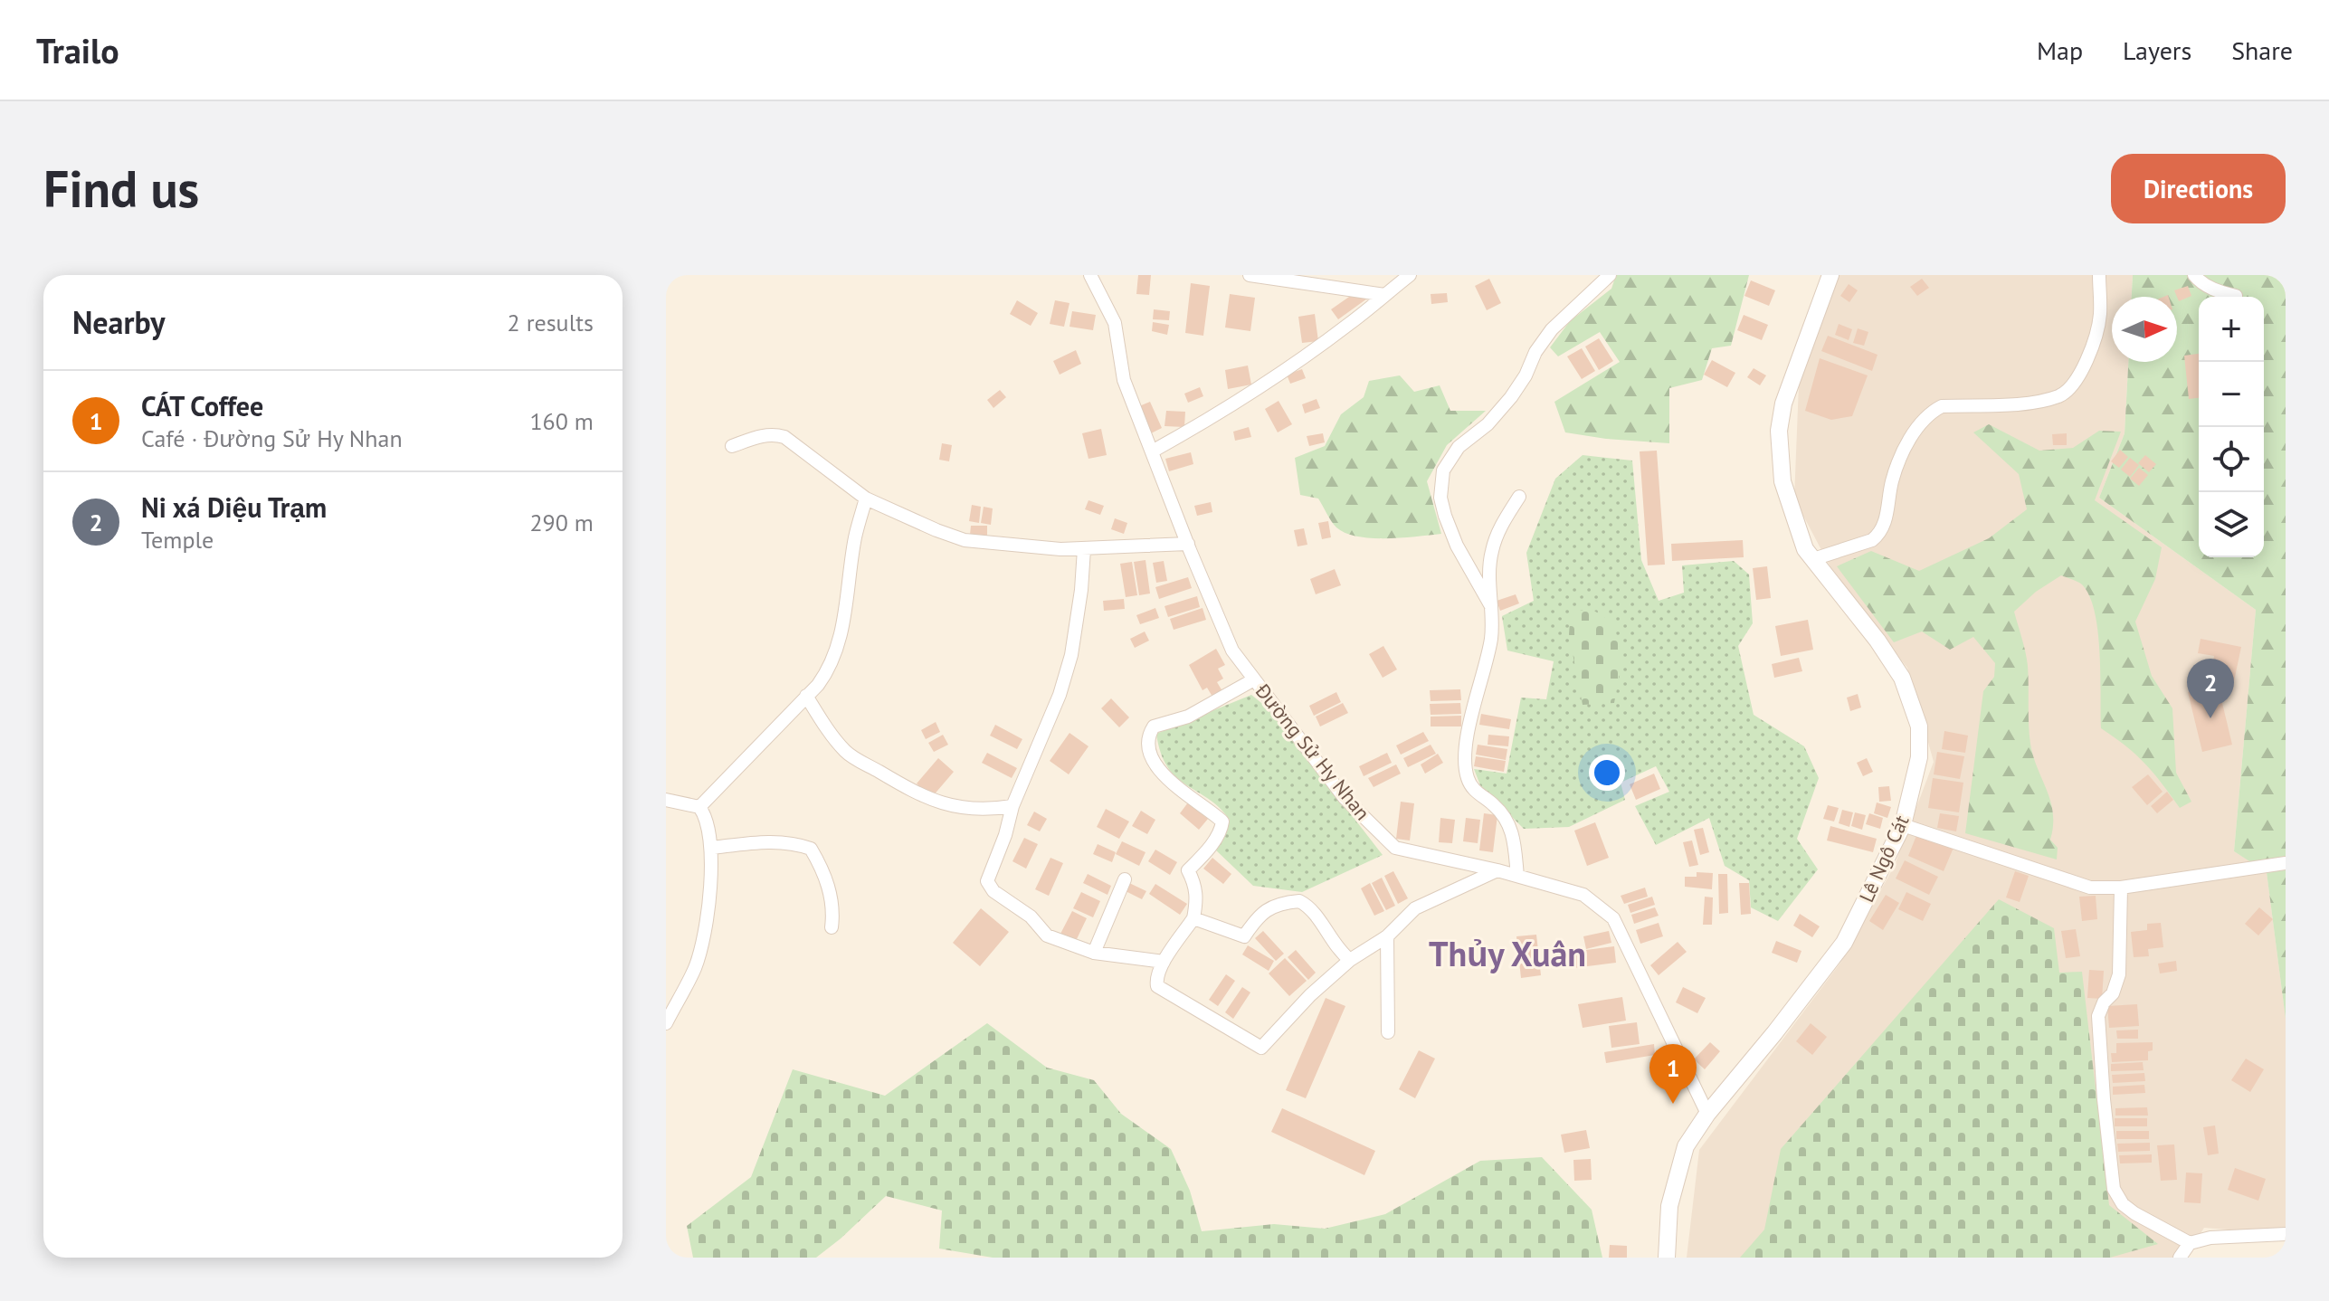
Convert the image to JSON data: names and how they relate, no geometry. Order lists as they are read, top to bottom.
{
  "streets": {
    "street": ["Đường Sử Hy Nhan", "Lê Ngô Cát"]
  },
  "crossings": [
    ["Đường Sử Hy Nhan", "Lê Ngô Cát"]
  ],
  "districts": ["Thủy Xuân"],
  "north": "right",
  "page": {
    "header": "Trailo",
    "nav": ["Map", "Layers", "Share"],
    "buttons": "Directions",
    "title": "Find us",
    "heading": ["Nearby", "2 results"],
    "map_buttons": ["+", "−"],
    "list": [
      {
        "mark": "1",
        "name": "CÁT Coffee",
        "note": "Café · Đường Sử Hy Nhan",
        "value": "160 m"
      },
      {
        "mark": "2",
        "name": "Ni xá Diệu Trạm",
        "note": "Temple",
        "value": "290 m"
      }
    ],
    "pins": ["2", "1"]
  }
}
